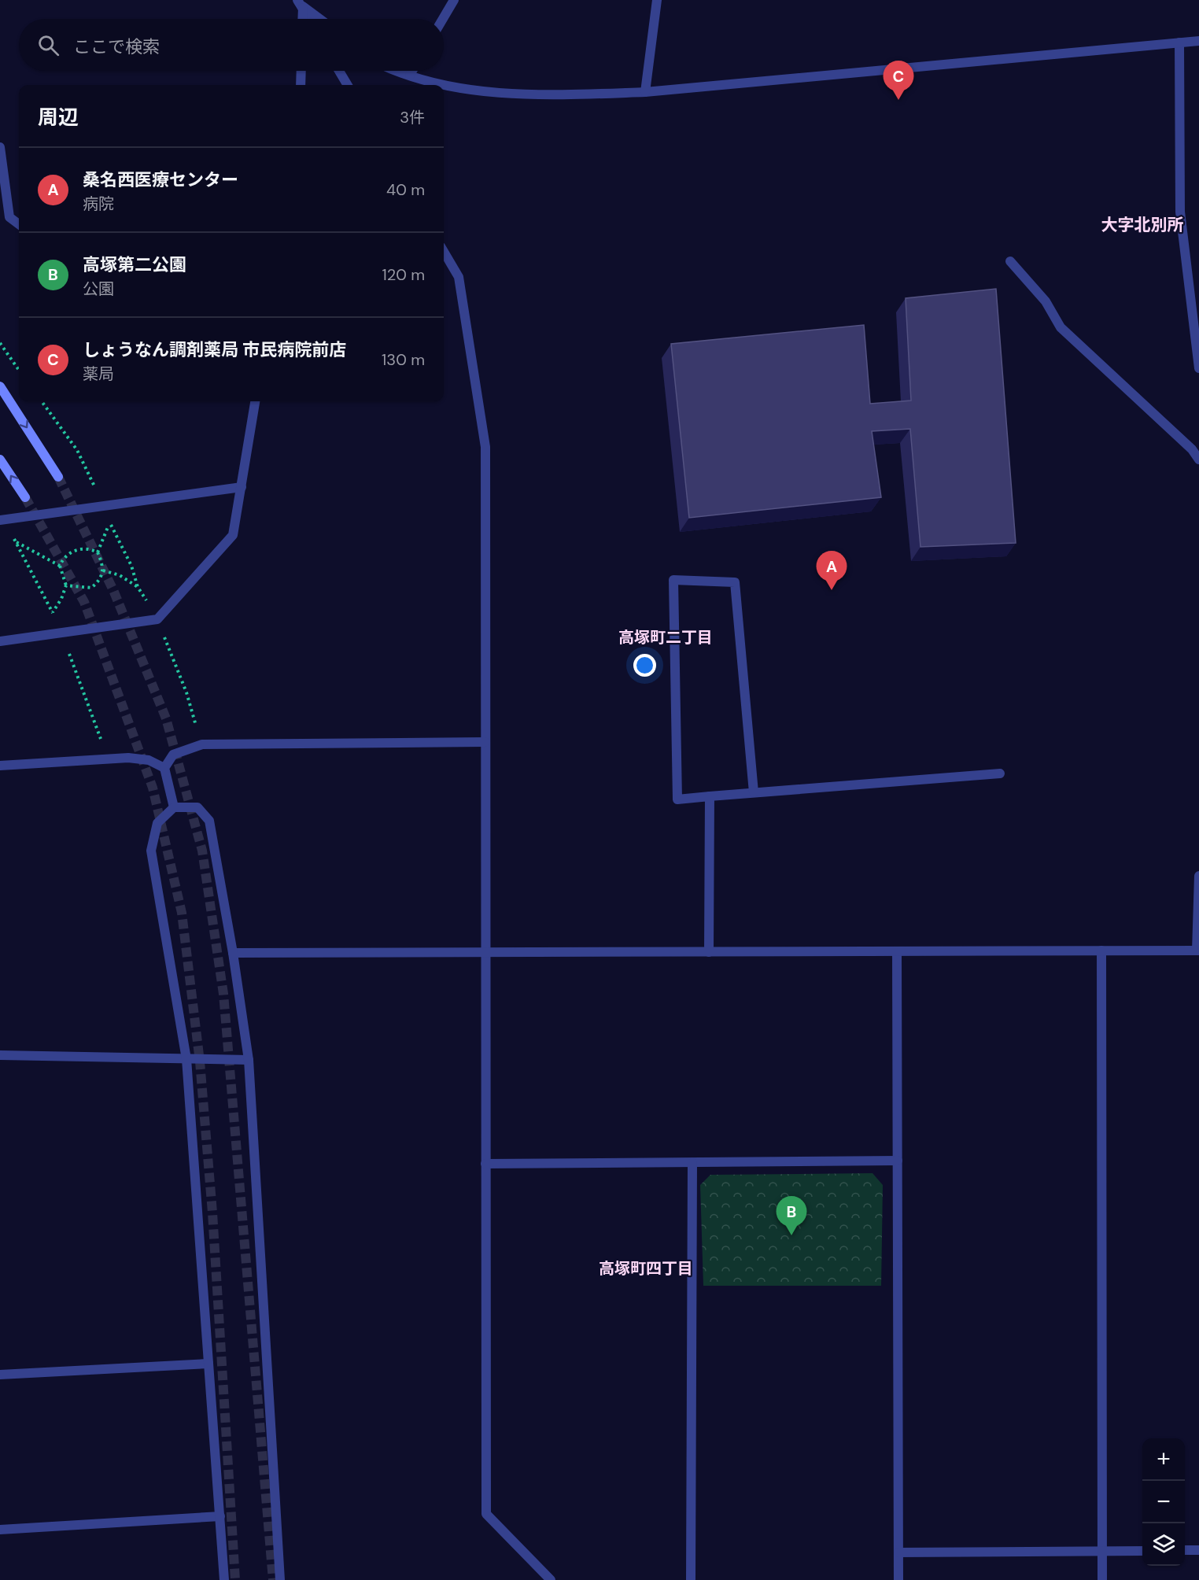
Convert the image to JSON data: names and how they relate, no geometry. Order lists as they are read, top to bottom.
{
  "districts": ["大字北別所", "高塚町二丁目", "高塚町四丁目"],
  "page": {
    "search": "ここで検索",
    "pins": ["C", "A", "B"],
    "heading": ["周辺", "3件"],
    "list": [
      {
        "mark": "A",
        "name": "桑名西医療センター",
        "note": "病院",
        "value": "40 m"
      },
      {
        "mark": "B",
        "name": "高塚第二公園",
        "note": "公園",
        "value": "120 m"
      },
      {
        "mark": "C",
        "name": "しょうなん調剤薬局 市民病院前店",
        "note": "薬局",
        "value": "130 m"
      }
    ],
    "map_buttons": ["+", "−"]
  }
}
